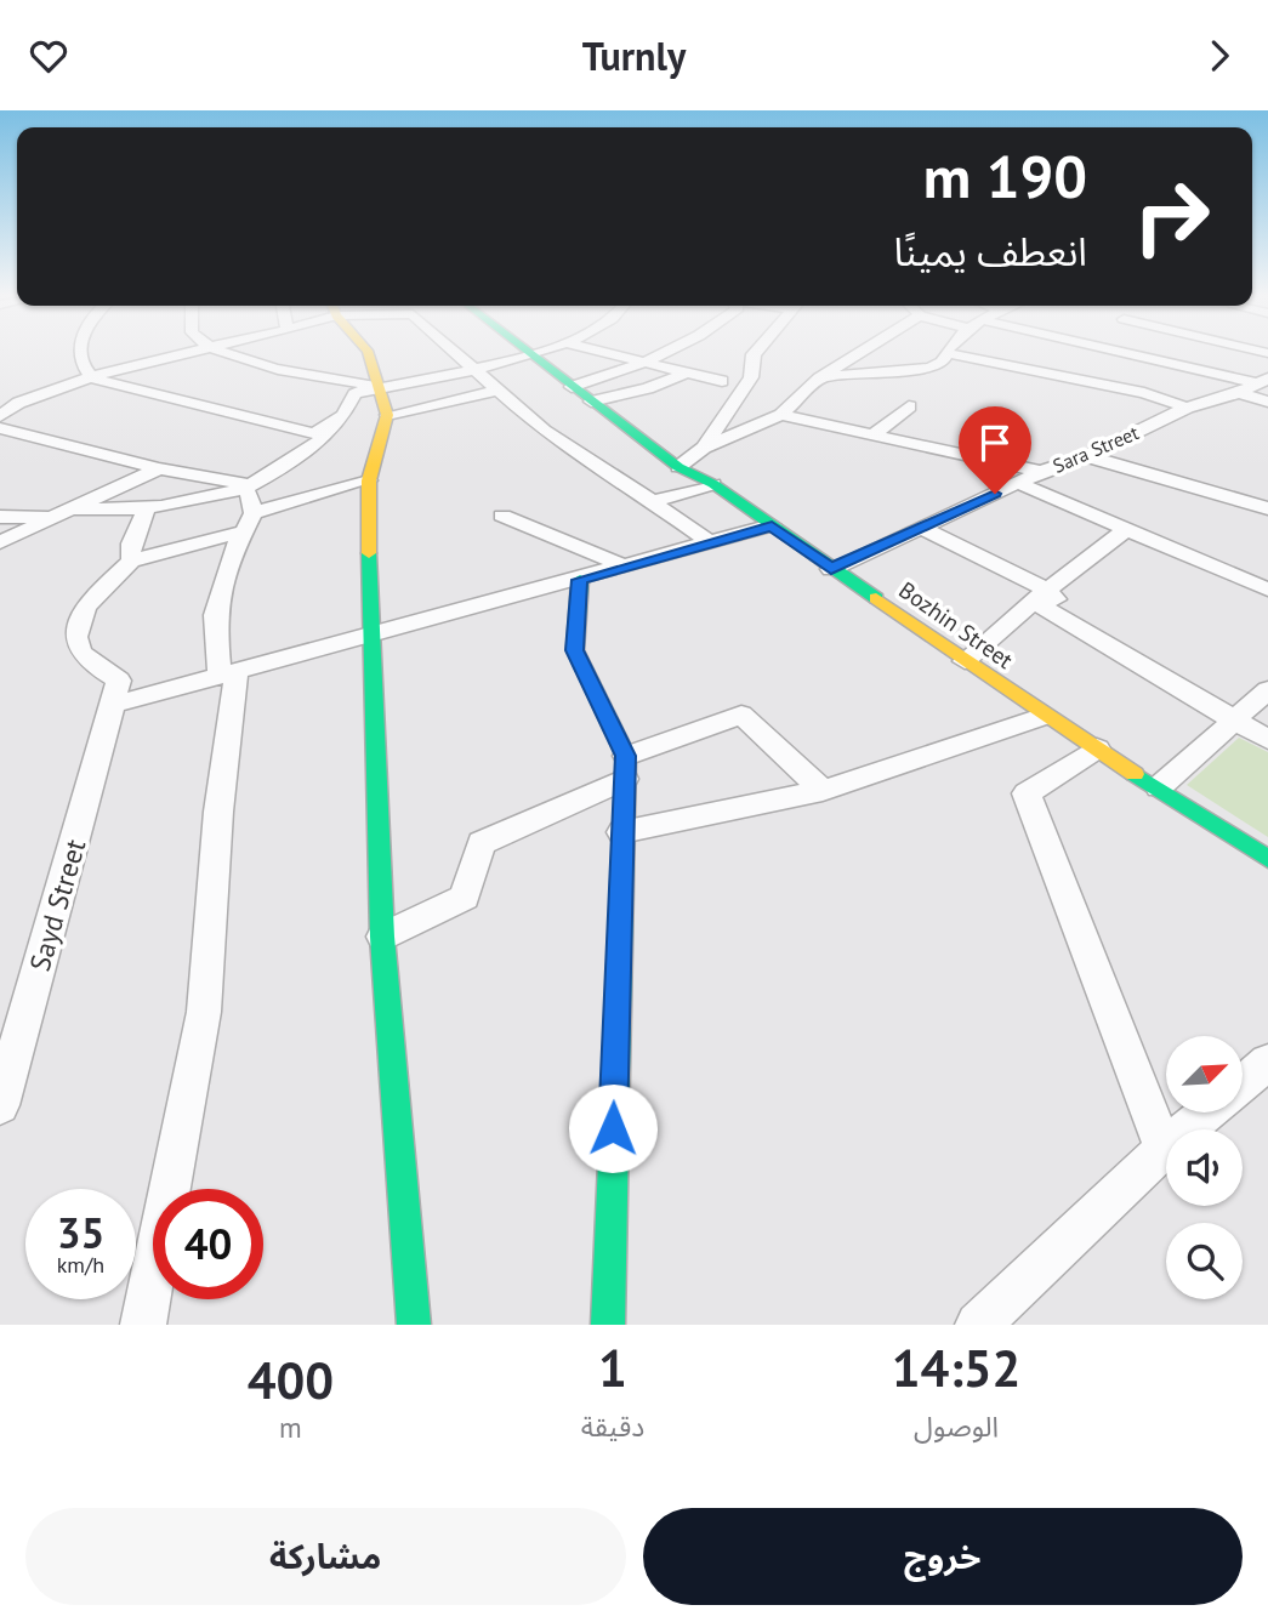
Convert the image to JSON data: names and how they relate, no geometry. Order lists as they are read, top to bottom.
{
  "streets": {
    "street": ["Sara Street", "Bozhin Street", "Sayd Street"]
  },
  "crossings": [
    ["Sara Street", "Bozhin Street"]
  ],
  "north": "top right",
  "page": {
    "header": "Turnly",
    "turn": ["190 m", "انعطف يمينًا"],
    "speed": "35 km/h",
    "limit": "40",
    "eta": [
      "14:52",
      "الوصول",
      "1",
      "دقيقة",
      "400",
      "m"
    ],
    "buttons": ["خروج", "مشاركة"]
  }
}
